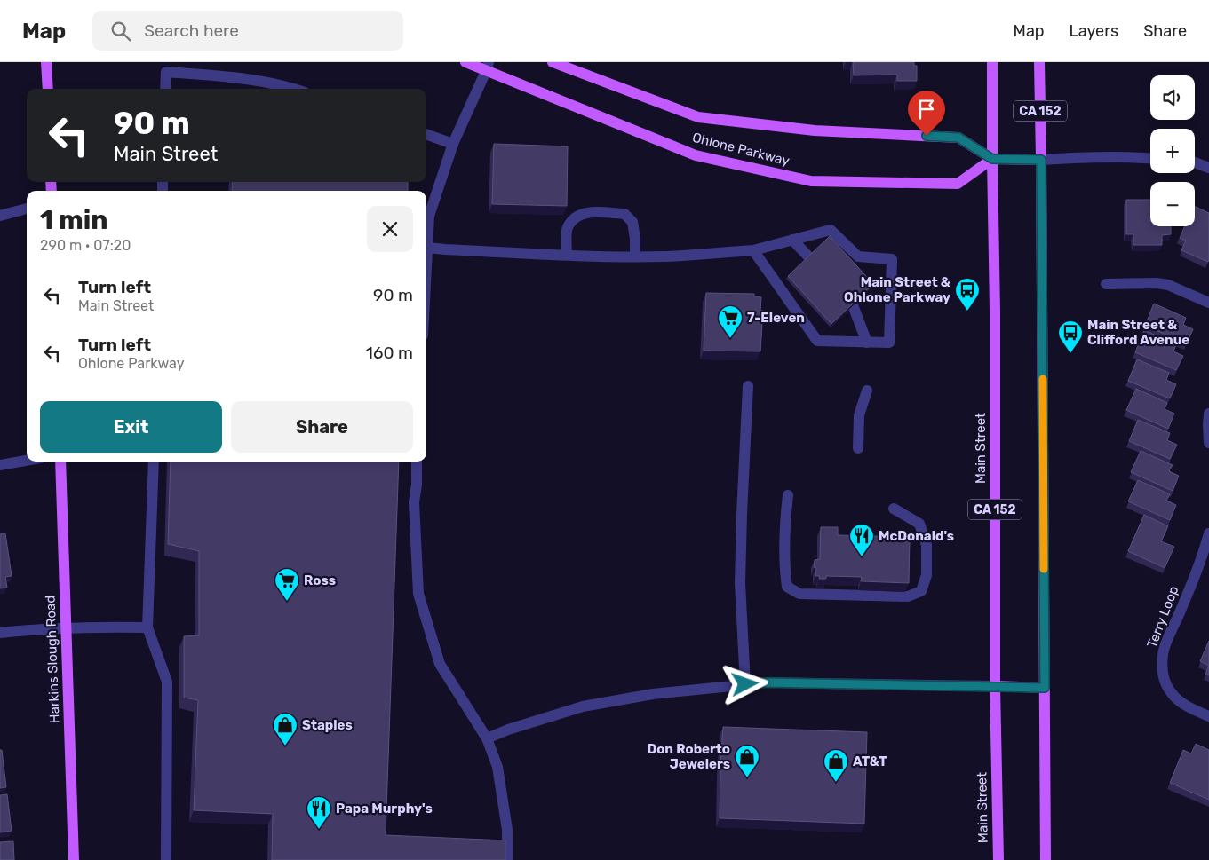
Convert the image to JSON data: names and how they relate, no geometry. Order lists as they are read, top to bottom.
{
  "streets": {
    "main road": [
      "CA 152",
      "Ohlone Parkway",
      "Main Street",
      "Harkins Slough Road"
    ],
    "street": ["Terry Loop"]
  },
  "crossings": [
    ["Ohlone Parkway", "Main Street"]
  ],
  "places": {
    "bus stop": ["Main Street & Ohlone Parkway", "Main Street & Clifford Avenue"],
    "supermarket": ["7-Eleven", "Ross"],
    "restaurant": ["McDonald's", "Papa Murphy's"],
    "shop": ["Staples", "Don Roberto Jewelers", "AT&T"]
  },
  "page": {
    "header": "Map",
    "search": "Search here",
    "nav": ["Map", "Layers", "Share"],
    "map_buttons": ["+", "−"],
    "turn": ["90 m", "Main Street"],
    "heading": ["1 min", "290 m · 07:20"],
    "list": [
      {
        "name": "Turn left",
        "note": "Main Street",
        "value": "90 m"
      },
      {
        "name": "Turn left",
        "note": "Ohlone Parkway",
        "value": "160 m"
      }
    ],
    "buttons": ["Exit", "Share"]
  }
}
